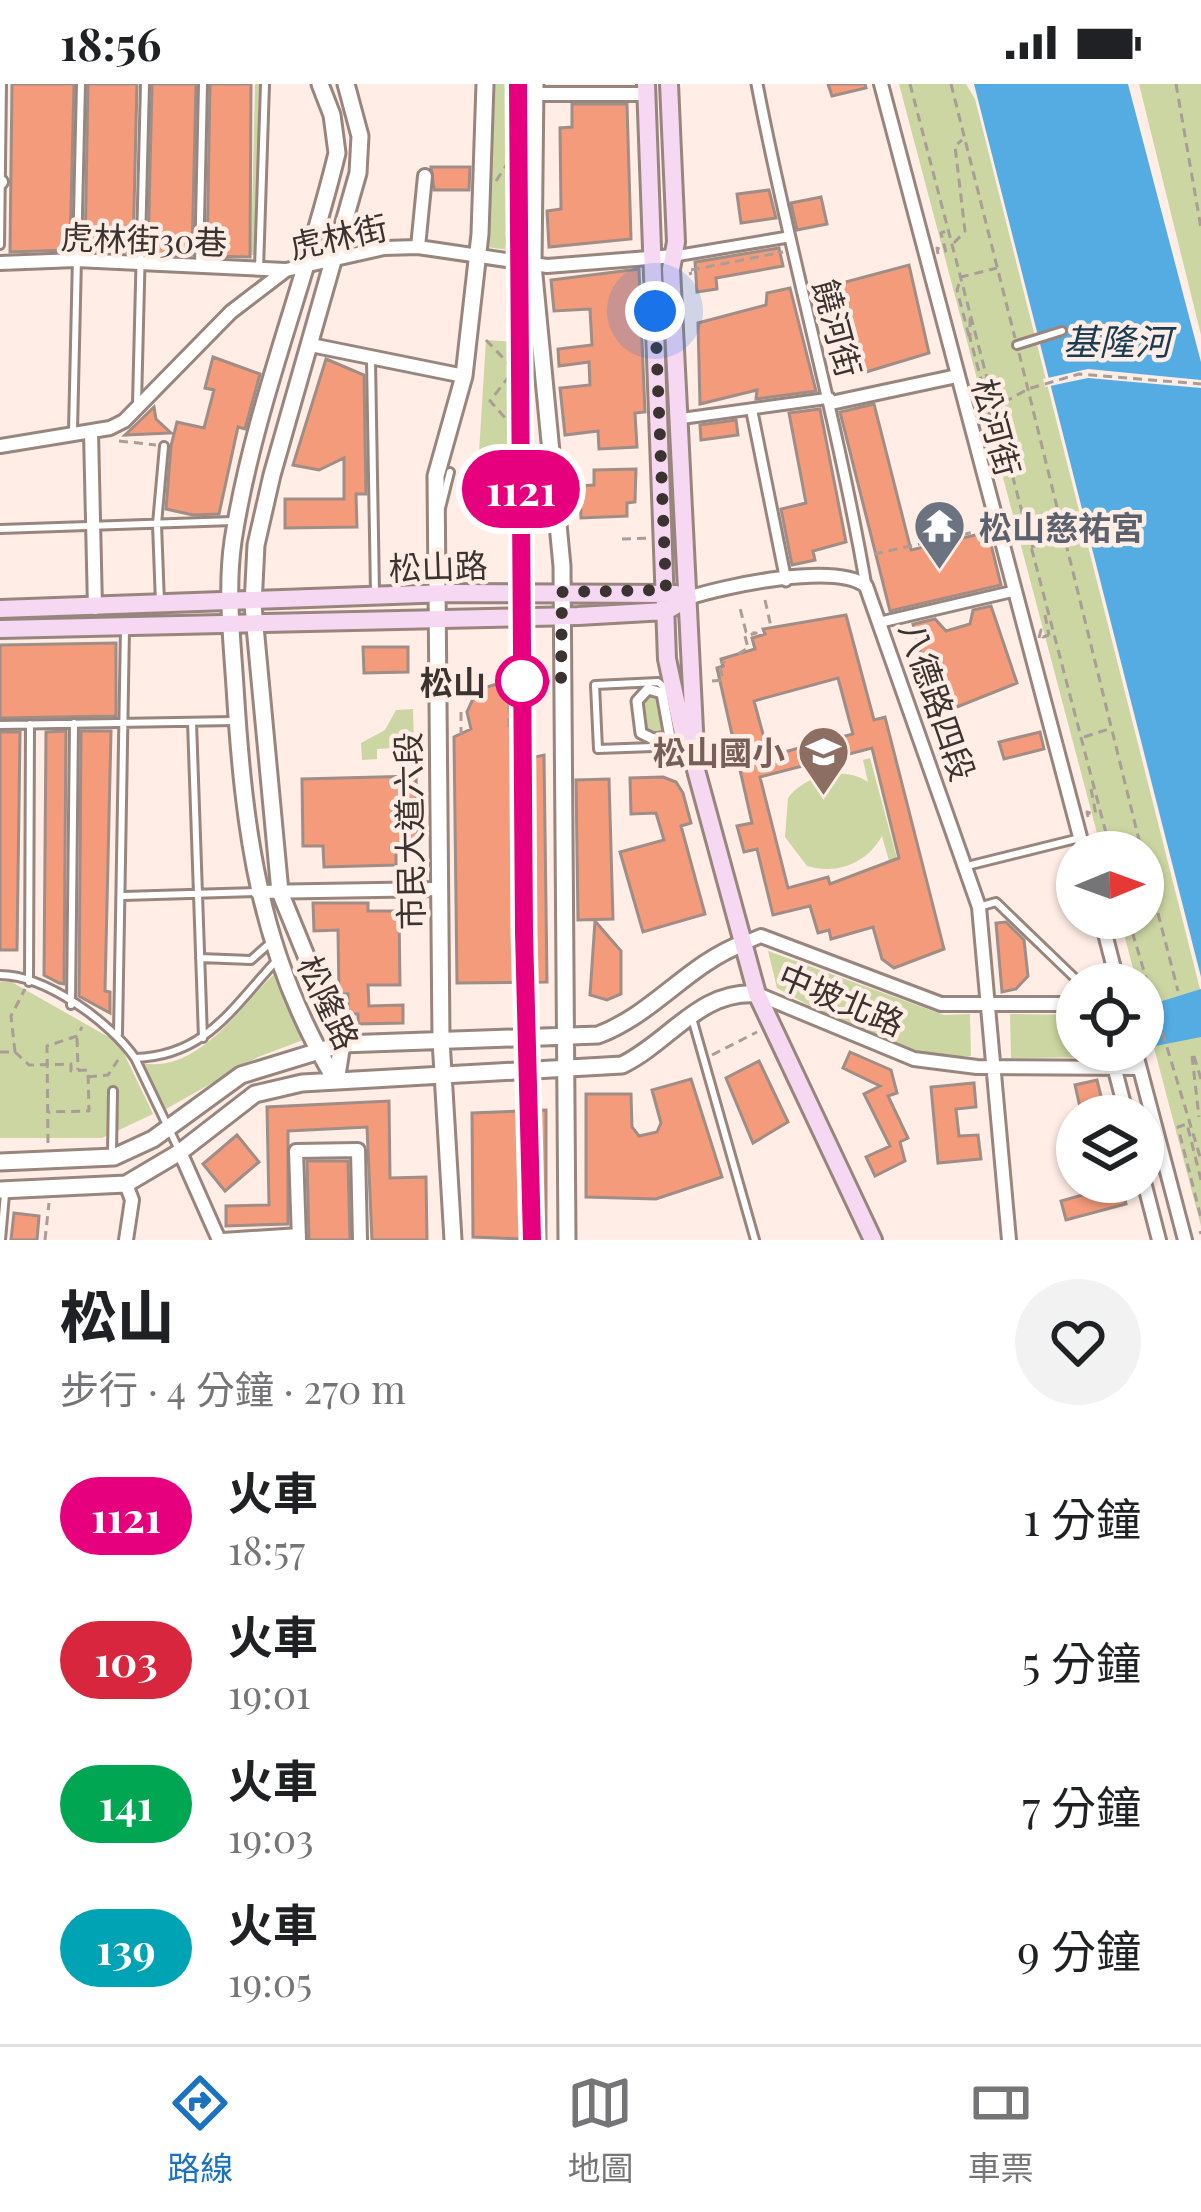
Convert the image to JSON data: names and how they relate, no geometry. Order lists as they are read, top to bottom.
{
  "streets": {
    "main road": ["松山路"],
    "street": [
      "虎林街",
      "虎林街30巷",
      "饒河街",
      "松河街",
      "八德路四段",
      "市民大道六段",
      "中坡北路",
      "松隆路"
    ]
  },
  "crossings": [
    ["虎林街", "虎林街30巷"],
    ["虎林街", "市民大道六段"],
    ["虎林街", "松隆路"],
    ["饒河街", "八德路四段"],
    ["松山路", "市民大道六段"],
    ["松山路", "松隆路"],
    ["八德路四段", "中坡北路"],
    ["市民大道六段", "中坡北路"],
    ["中坡北路", "松隆路"]
  ],
  "water": ["基隆河"],
  "places": {
    "temple": ["松山慈祐宮"],
    "other": ["松山"],
    "school or university": ["松山國小"]
  },
  "north": "right",
  "page": {
    "status": "18:56",
    "on_map": "1121",
    "heading": ["松山", "步行 · 4 分鐘 · 270 m"],
    "list": [
      {
        "mark": "1121",
        "name": "火車",
        "note": "18:57",
        "value": "1 分鐘"
      },
      {
        "mark": "103",
        "name": "火車",
        "note": "19:01",
        "value": "5 分鐘"
      },
      {
        "mark": "141",
        "name": "火車",
        "note": "19:03",
        "value": "7 分鐘"
      },
      {
        "mark": "139",
        "name": "火車",
        "note": "19:05",
        "value": "9 分鐘"
      }
    ],
    "tabs": ["路線", "地圖", "車票"]
  }
}
